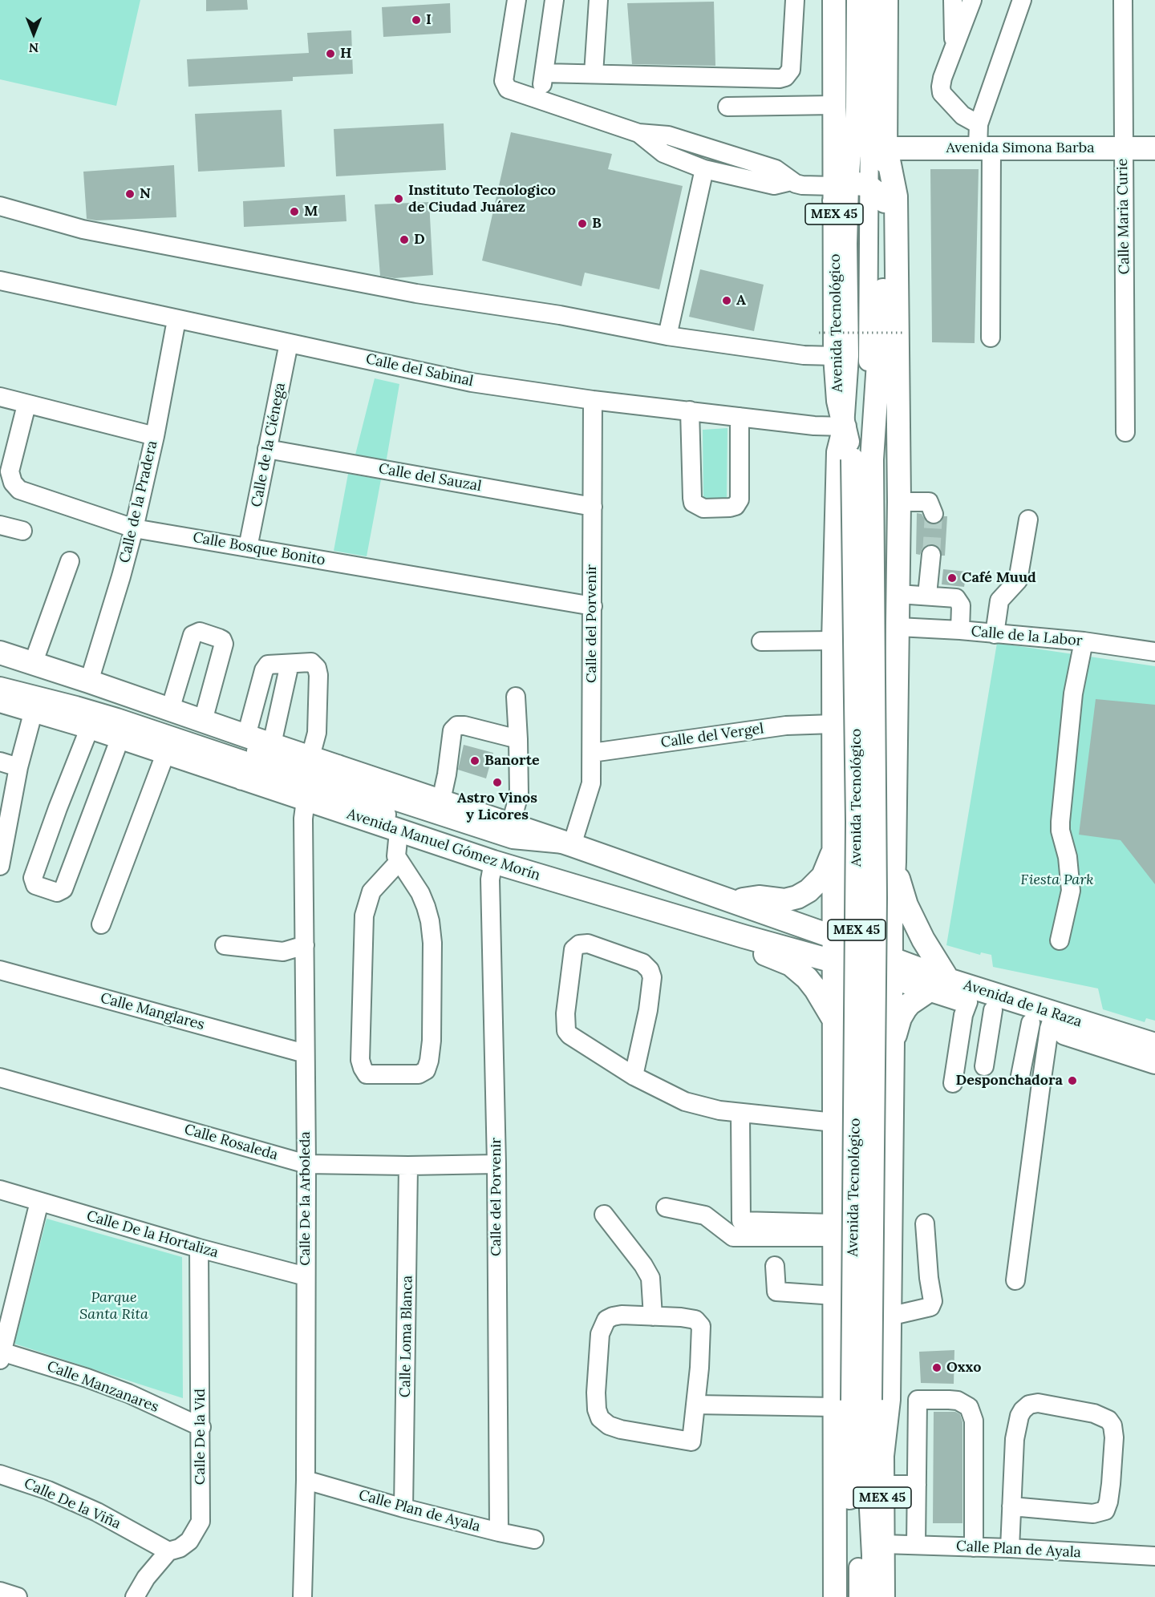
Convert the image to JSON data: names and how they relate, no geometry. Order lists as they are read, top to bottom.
{
  "streets": {
    "main road": [
      "Avenida Simona Barba",
      "MEX 45",
      "Avenida Tecnológico",
      "Avenida Manuel Gómez Morín",
      "Avenida de la Raza"
    ],
    "street": [
      "Calle Maria Curie",
      "Calle del Sabinal",
      "Calle de la Ciénega",
      "Calle del Sauzal",
      "Calle de la Pradera",
      "Calle Bosque Bonito",
      "Calle del Porvenir",
      "Calle de la Labor",
      "Calle del Vergel",
      "Calle Manglares",
      "Calle Rosaleda",
      "Calle De la Arboleda",
      "Calle De la Hortaliza",
      "Calle Loma Blanca",
      "Calle Manzanares",
      "Calle De la Vid",
      "Calle De la Viña",
      "Calle Plan de Ayala"
    ]
  },
  "crossings": [
    ["Avenida Simona Barba", "Calle Maria Curie"],
    ["Avenida Simona Barba", "Avenida Tecnológico"],
    ["Avenida Tecnológico", "Calle del Sabinal"],
    ["Avenida Tecnológico", "Calle Plan de Ayala"],
    ["Calle del Sabinal", "Calle de la Ciénega"],
    ["Calle del Sabinal", "Calle de la Pradera"],
    ["Calle del Sabinal", "Calle del Porvenir"],
    ["Calle de la Ciénega", "Calle del Sauzal"],
    ["Calle de la Ciénega", "Calle Bosque Bonito"],
    ["Calle del Sauzal", "Calle del Porvenir"],
    ["Calle de la Pradera", "Calle Bosque Bonito"],
    ["Calle de la Pradera", "Avenida Manuel Gómez Morín"],
    ["Calle Bosque Bonito", "Calle del Porvenir"],
    ["Calle del Porvenir", "Calle del Vergel"],
    ["Calle del Porvenir", "Avenida Manuel Gómez Morín"],
    ["Calle del Porvenir", "Calle Rosaleda"],
    ["Calle del Porvenir", "Calle Plan de Ayala"],
    ["Avenida Manuel Gómez Morín", "Avenida de la Raza"],
    ["Avenida Manuel Gómez Morín", "Calle De la Arboleda"],
    ["Calle Manglares", "Calle De la Arboleda"],
    ["Calle Rosaleda", "Calle De la Arboleda"],
    ["Calle Rosaleda", "Calle Loma Blanca"],
    ["Calle De la Arboleda", "Calle De la Hortaliza"],
    ["Calle De la Arboleda", "Calle Plan de Ayala"],
    ["Calle De la Hortaliza", "Calle De la Vid"],
    ["Calle Loma Blanca", "Calle Plan de Ayala"],
    ["Calle Manzanares", "Calle De la Vid"],
    ["Calle De la Vid", "Calle De la Viña"]
  ],
  "parks": ["Fiesta Park", "Parque Santa Rita"],
  "places": [
    "I",
    "H",
    "N",
    "Instituto Tecnologico de Ciudad Juárez",
    "M",
    "B",
    "D",
    "A",
    "Café Muud",
    "Banorte",
    "Astro Vinos y Licores",
    "Desponchadora",
    "Oxxo"
  ],
  "north": "bottom"
}
